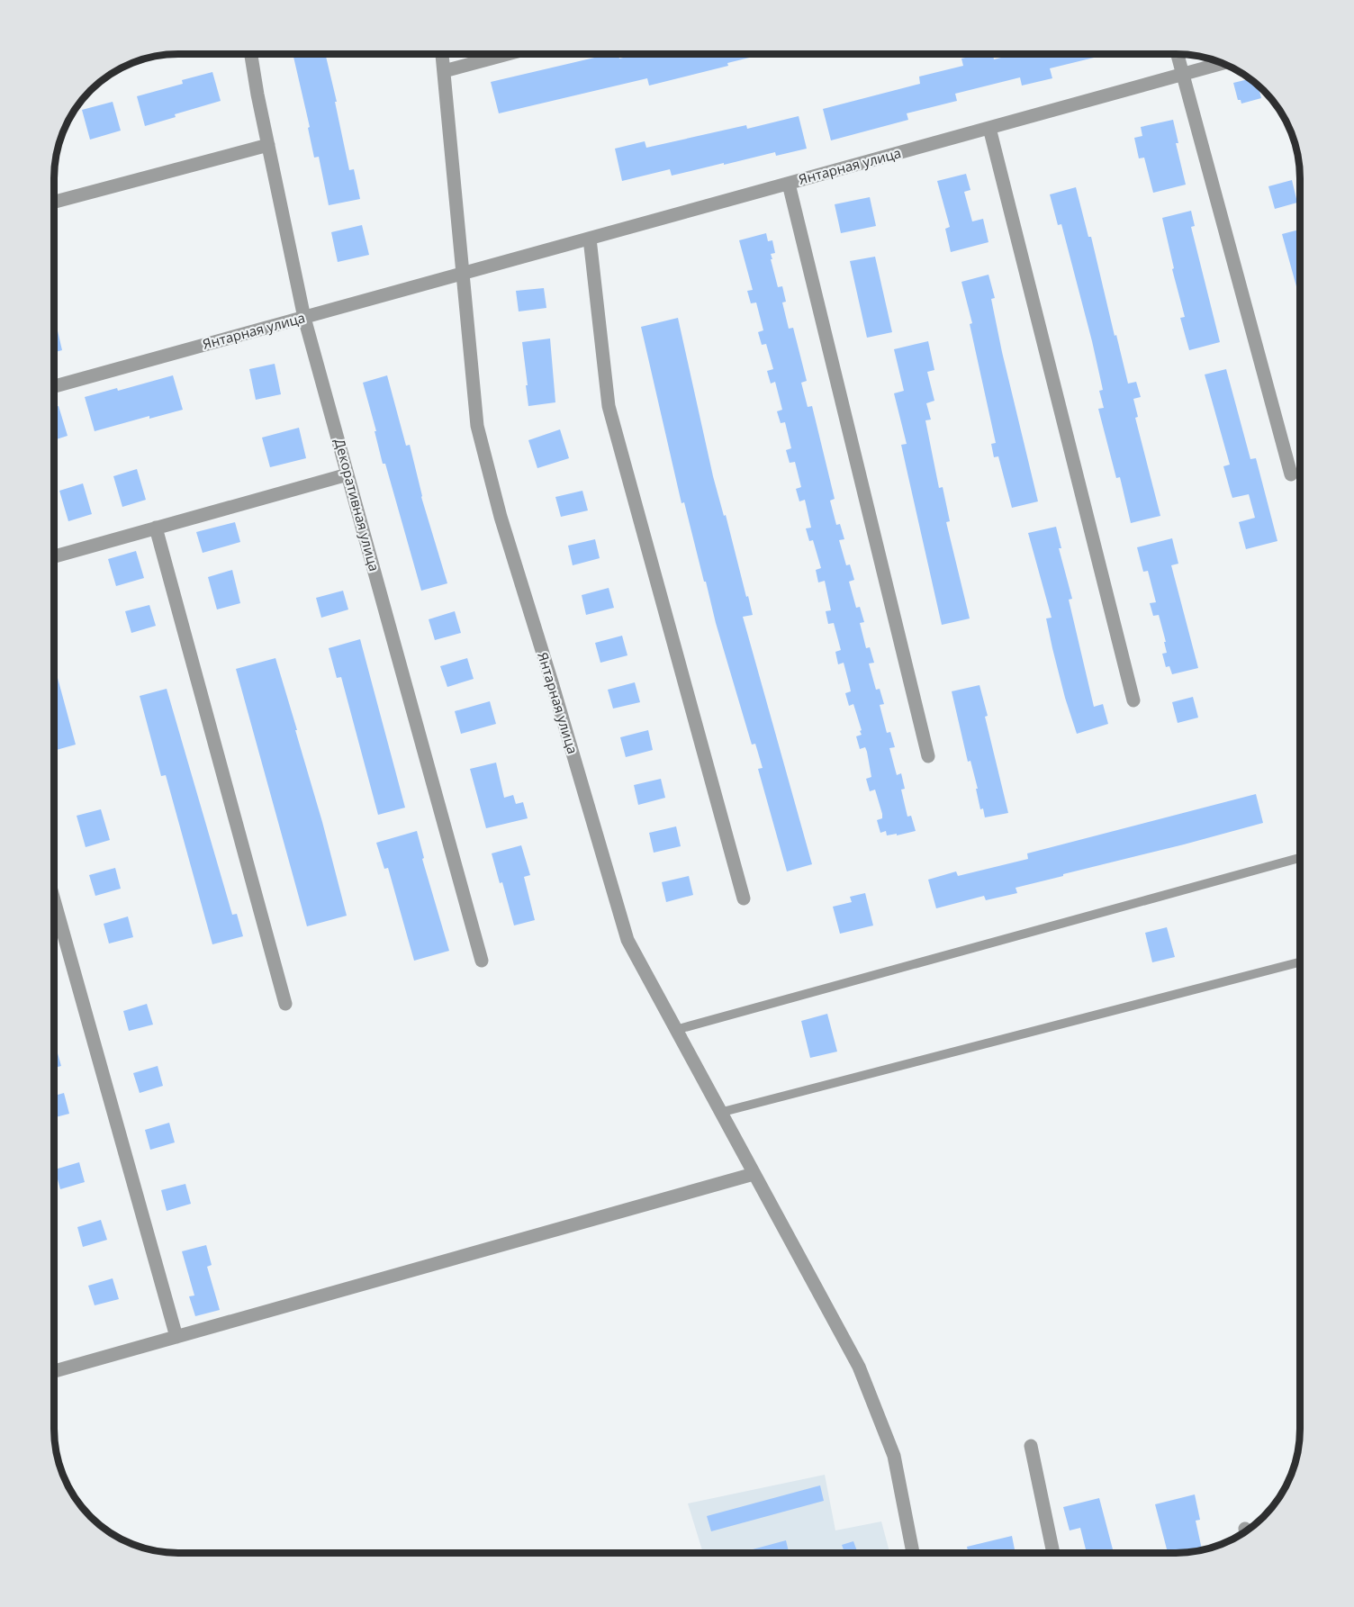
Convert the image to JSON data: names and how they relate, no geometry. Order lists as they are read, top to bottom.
{
  "streets": {
    "street": ["Янтарная улица", "Декоративная улица"]
  },
  "crossings": [
    ["Янтарная улица", "Декоративная улица"]
  ]
}
